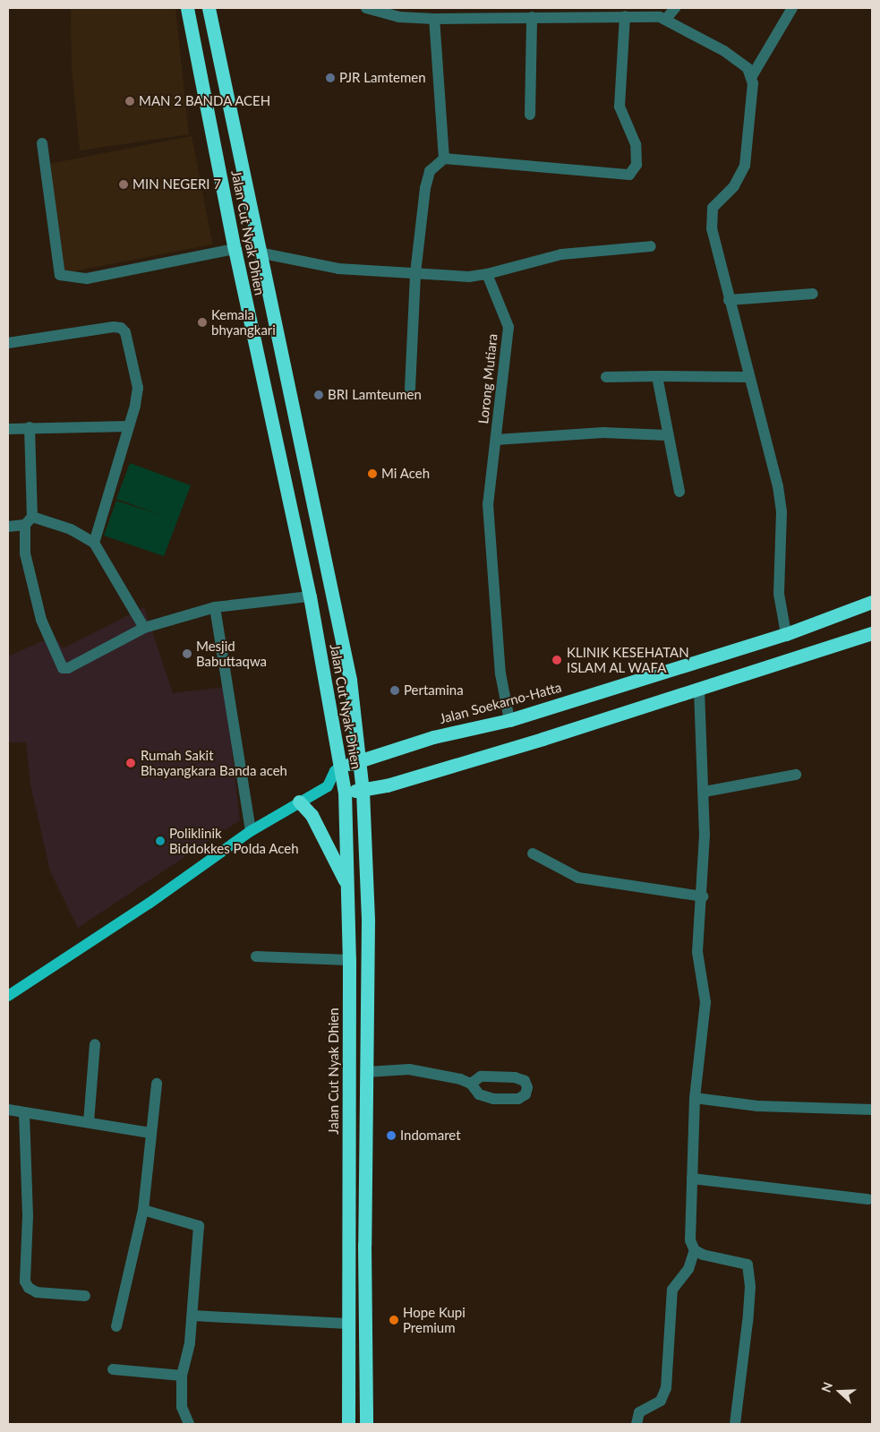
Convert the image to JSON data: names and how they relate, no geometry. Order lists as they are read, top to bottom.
{
  "streets": {
    "highway": ["Jalan Cut Nyak Dhien", "Jalan Soekarno-Hatta"],
    "street": ["Lorong Mutiara"]
  },
  "crossings": [
    ["Jalan Cut Nyak Dhien", "Jalan Soekarno-Hatta"],
    ["Lorong Mutiara", "Jalan Soekarno-Hatta"]
  ],
  "places": [
    "PJR Lamtemen",
    "MAN 2 BANDA ACEH",
    "MIN NEGERI 7",
    "Kemala bhyangkari",
    "BRI Lamteumen",
    "Mi Aceh",
    "Mesjid Babuttaqwa",
    "KLINIK KESEHATAN ISLAM AL WAFA",
    "Pertamina",
    "Rumah Sakit Bhayangkara Banda aceh",
    "Poliklinik Biddokkes Polda Aceh",
    "Indomaret",
    "Hope Kupi Premium"
  ],
  "north": "left"
}
